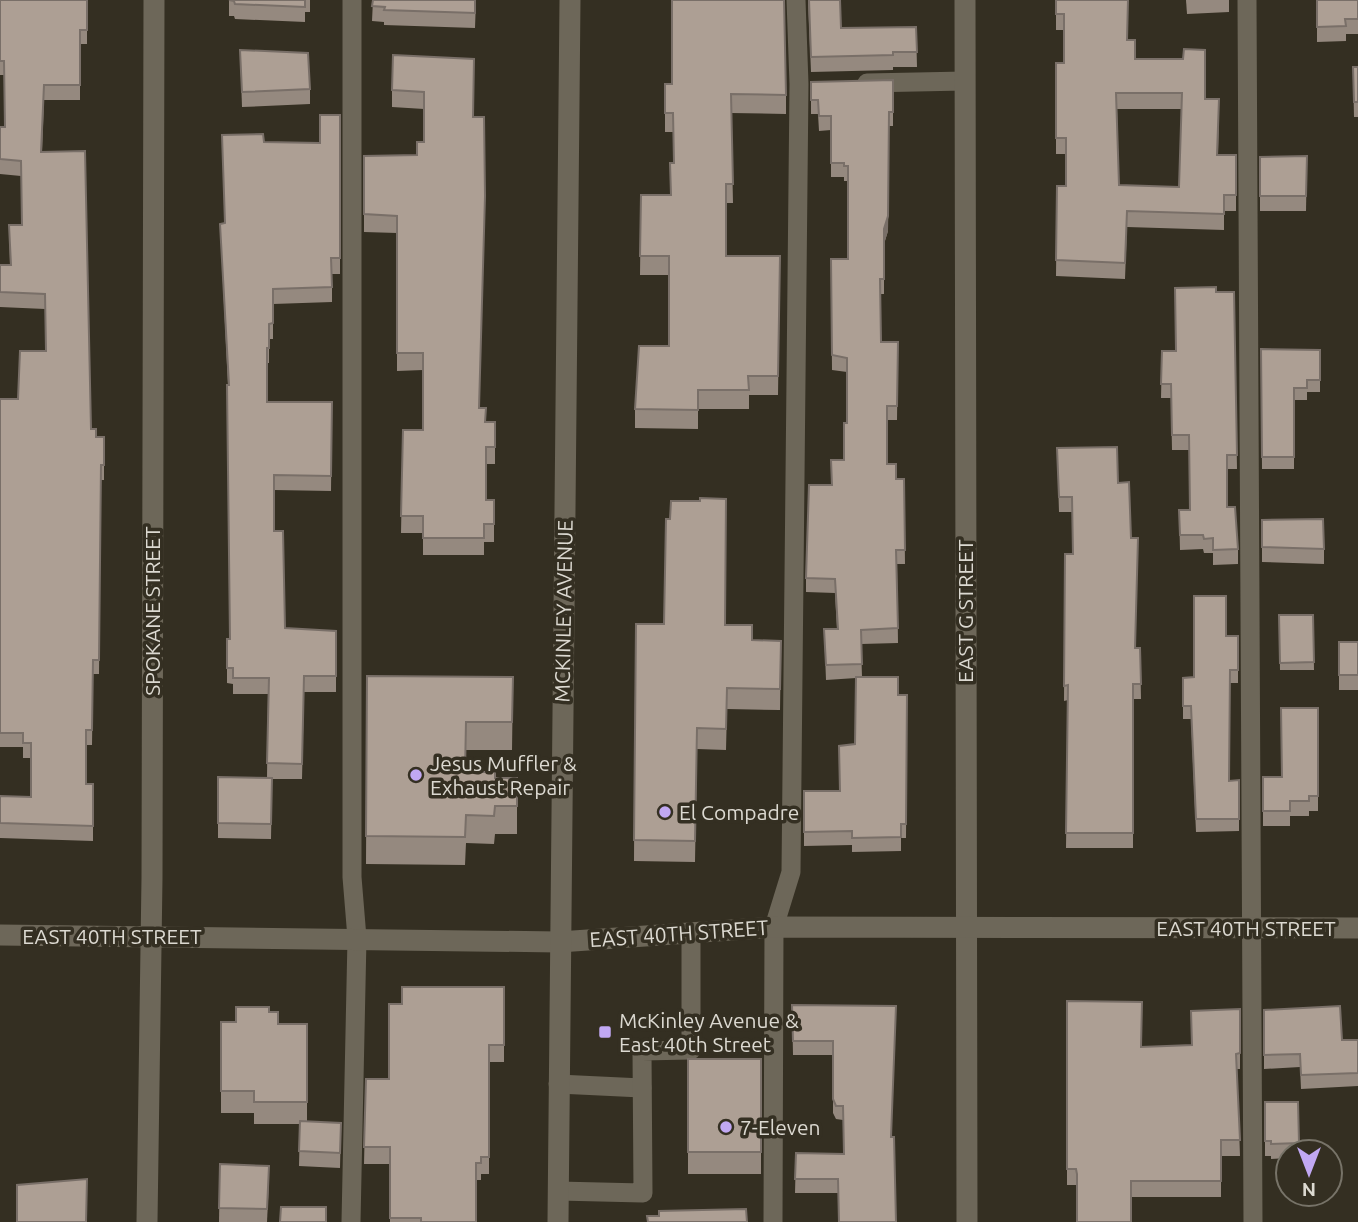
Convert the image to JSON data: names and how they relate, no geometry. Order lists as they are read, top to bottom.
{
  "streets": {
    "street": [
      "SPOKANE STREET",
      "MCKINLEY AVENUE",
      "EAST G STREET",
      "EAST 40TH STREET"
    ]
  },
  "crossings": [
    ["SPOKANE STREET", "EAST 40TH STREET"],
    ["MCKINLEY AVENUE", "EAST 40TH STREET"],
    ["EAST G STREET", "EAST 40TH STREET"]
  ],
  "places": {
    "other": ["Jesus Muffler & Exhaust Repair", "El Compadre", "7-Eleven"],
    "transit": ["McKinley Avenue & East 40th Street"]
  },
  "north": "bottom"
}
